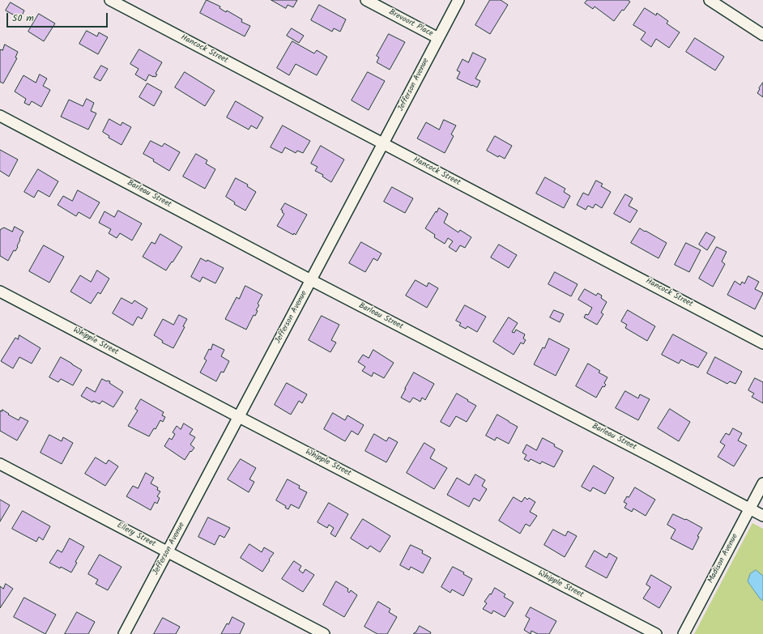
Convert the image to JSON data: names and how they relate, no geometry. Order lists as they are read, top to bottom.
{
  "streets": {
    "street": [
      "Brevoort Place",
      "Hancock Street",
      "Jefferson Avenue",
      "Barleau Street",
      "Whipple Street",
      "Ellery Street",
      "Madison Avenue"
    ]
  },
  "crossings": [
    ["Brevoort Place", "Jefferson Avenue"],
    ["Hancock Street", "Jefferson Avenue"],
    ["Jefferson Avenue", "Barleau Street"],
    ["Jefferson Avenue", "Whipple Street"],
    ["Jefferson Avenue", "Ellery Street"],
    ["Barleau Street", "Madison Avenue"]
  ],
  "scale_bar": "50 m"
}
